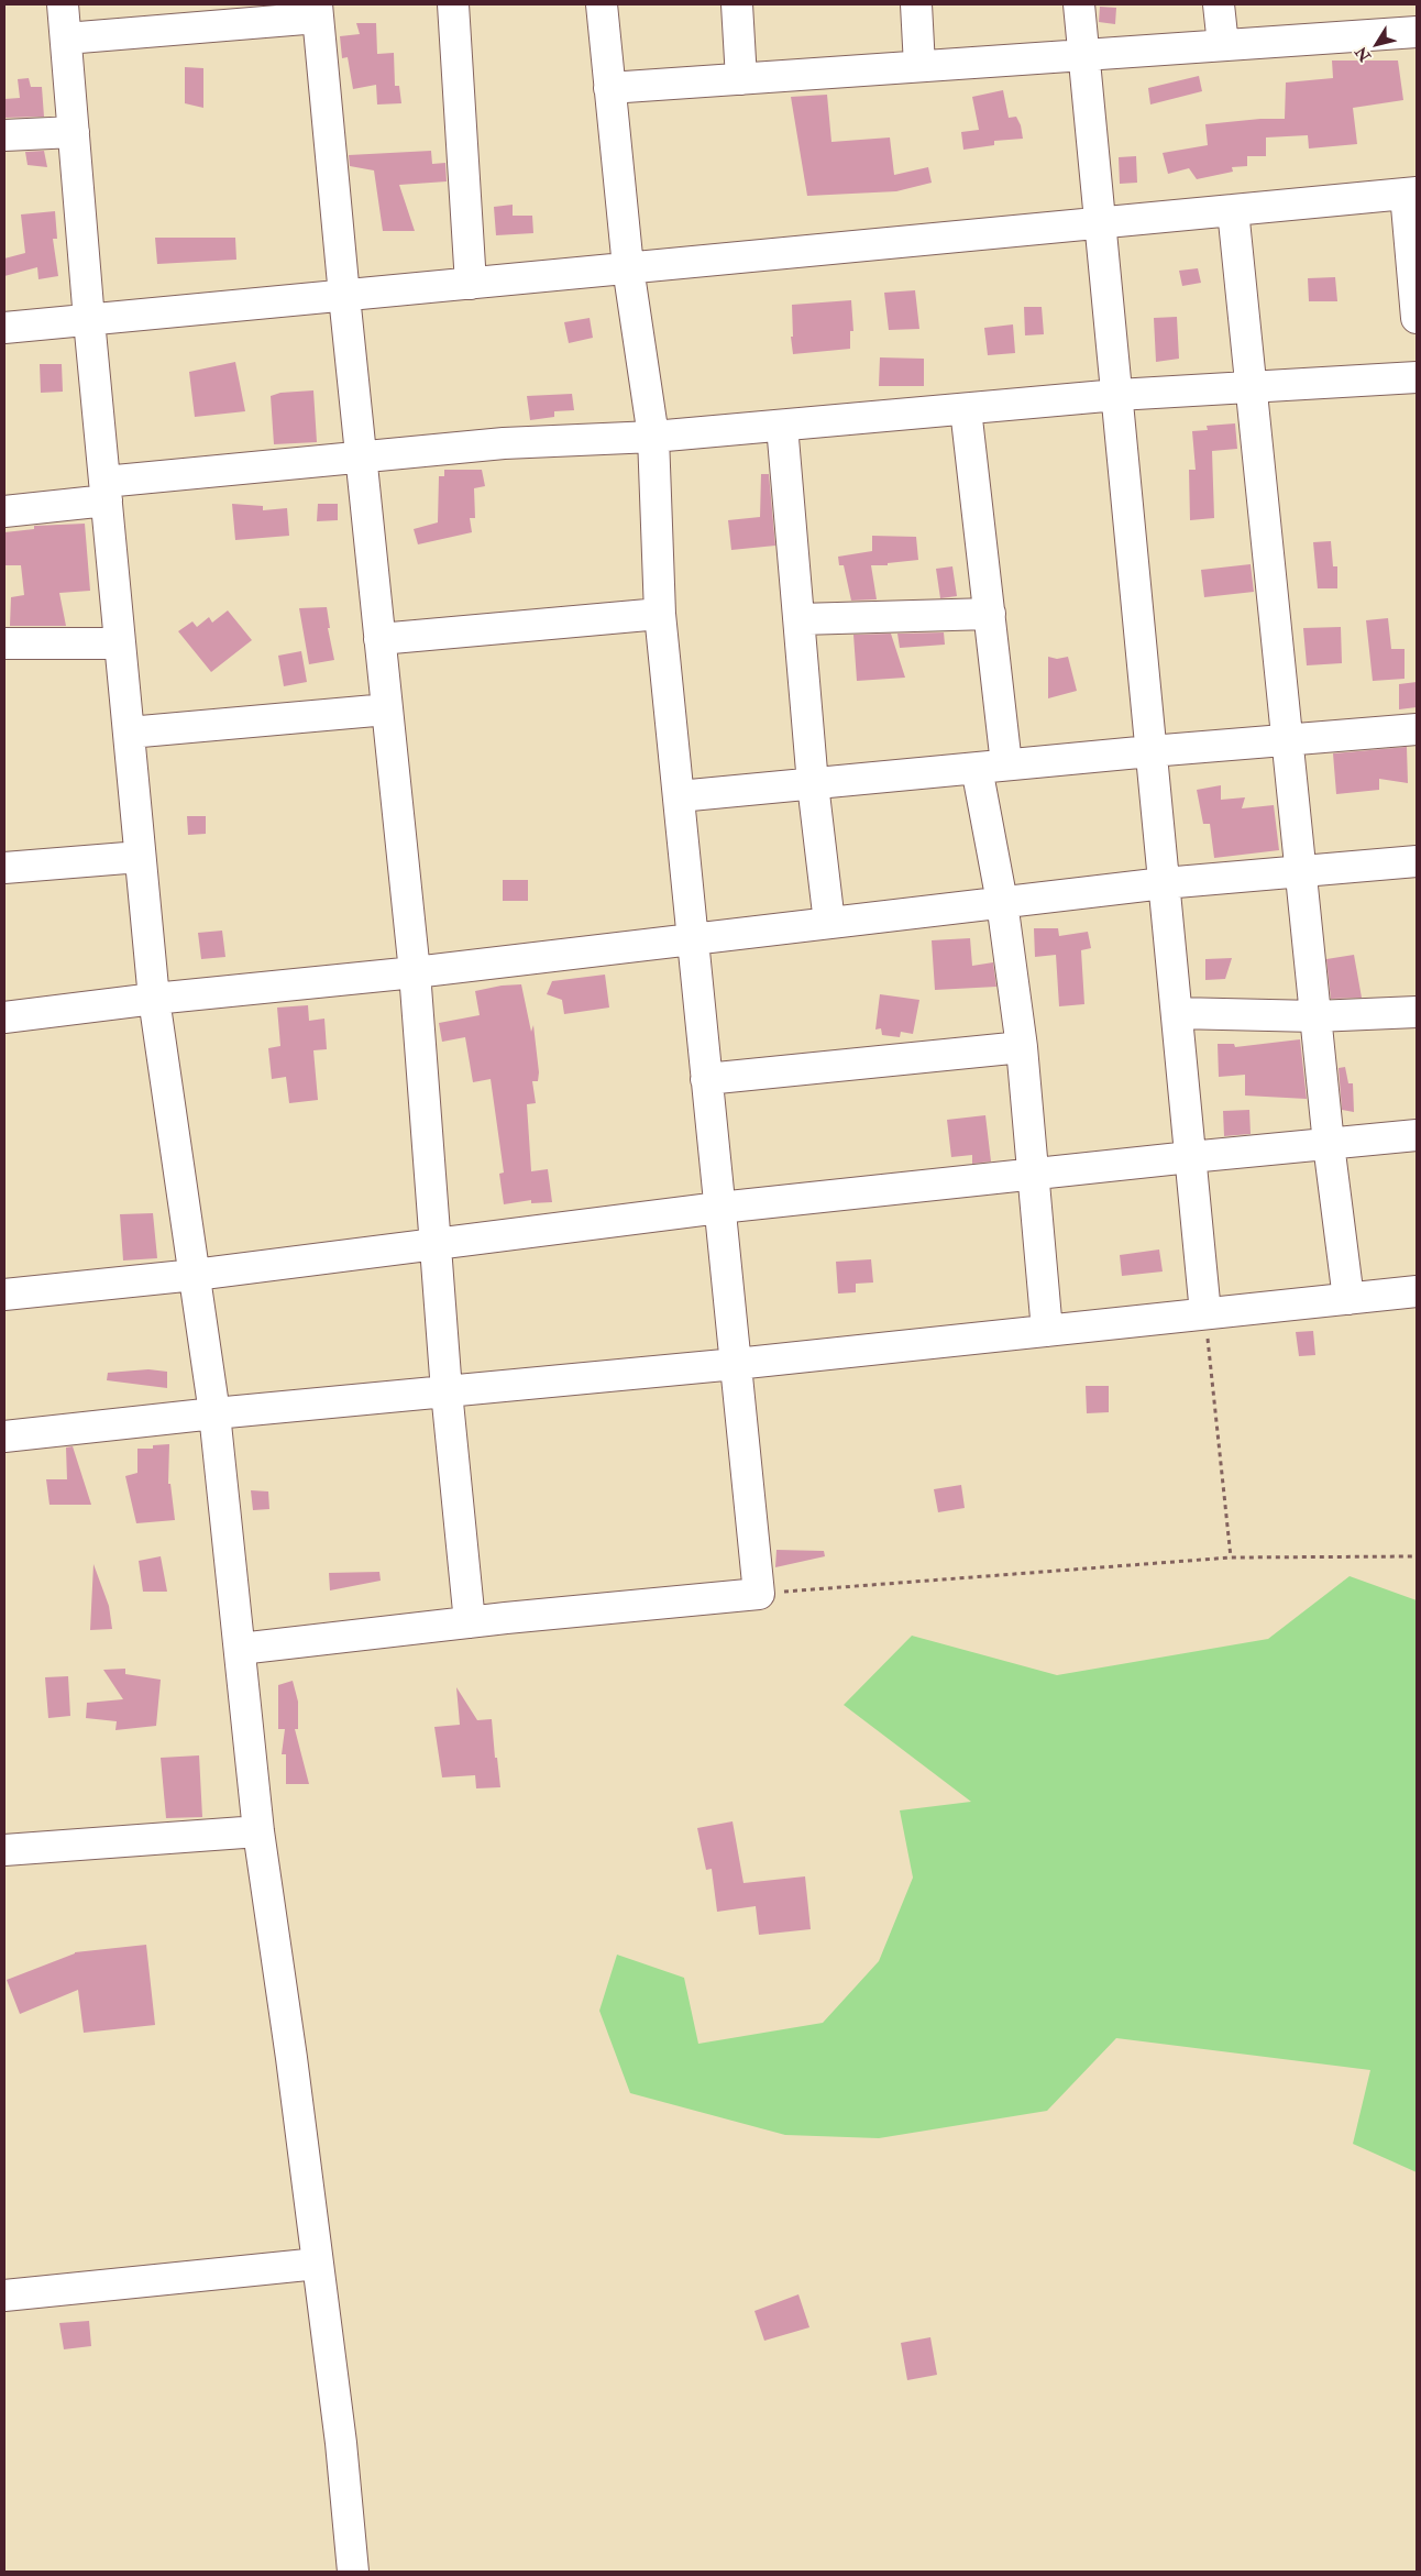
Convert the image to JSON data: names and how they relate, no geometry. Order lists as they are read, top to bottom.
{
  "north": "bottom left"
}
